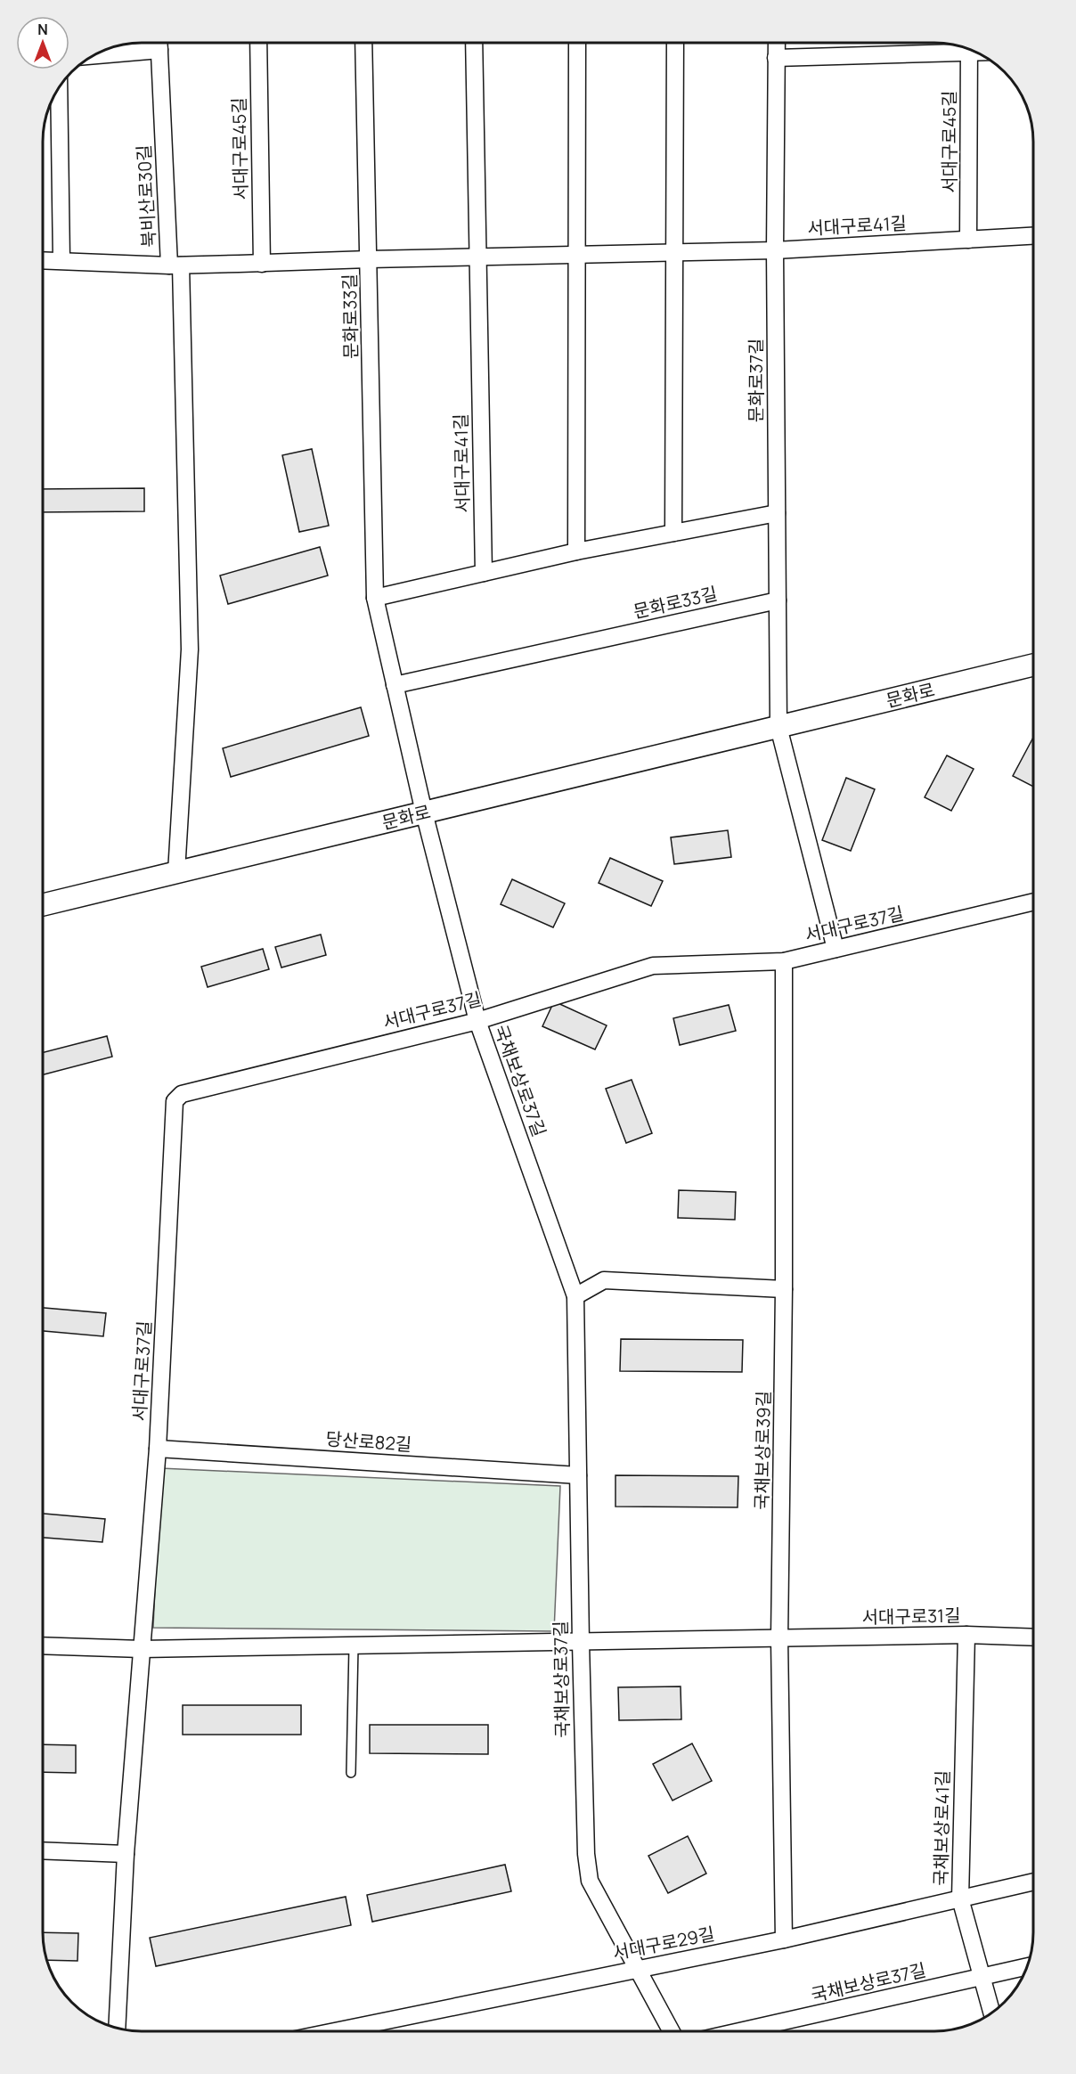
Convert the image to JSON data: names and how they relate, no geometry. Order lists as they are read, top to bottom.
{
  "streets": {
    "main road": ["문화로"],
    "street": [
      "서대구로45길",
      "북비산로30길",
      "서대구로41길",
      "문화로33길",
      "문화로37길",
      "서대구로37길",
      "국채보상로37길",
      "당산로82길",
      "국채보상로39길",
      "서대구로31길",
      "국채보상로41길",
      "서대구로29길"
    ]
  },
  "crossings": [
    ["서대구로45길", "서대구로41길"],
    ["북비산로30길", "서대구로41길"],
    ["서대구로41길", "문화로33길"],
    ["서대구로41길", "문화로37길"],
    ["문화로33길", "문화로37길"],
    ["문화로33길", "문화로"],
    ["문화로33길", "국채보상로37길"],
    ["문화로37길", "문화로"],
    ["문화로", "국채보상로37길"],
    ["서대구로37길", "국채보상로37길"],
    ["서대구로37길", "당산로82길"],
    ["서대구로37길", "국채보상로39길"],
    ["서대구로37길", "서대구로31길"],
    ["국채보상로37길", "당산로82길"],
    ["국채보상로37길", "서대구로31길"],
    ["국채보상로37길", "국채보상로41길"],
    ["국채보상로37길", "서대구로29길"],
    ["국채보상로39길", "서대구로31길"],
    ["국채보상로39길", "서대구로29길"],
    ["서대구로31길", "국채보상로41길"],
    ["국채보상로41길", "서대구로29길"]
  ],
  "north": "top"
}
